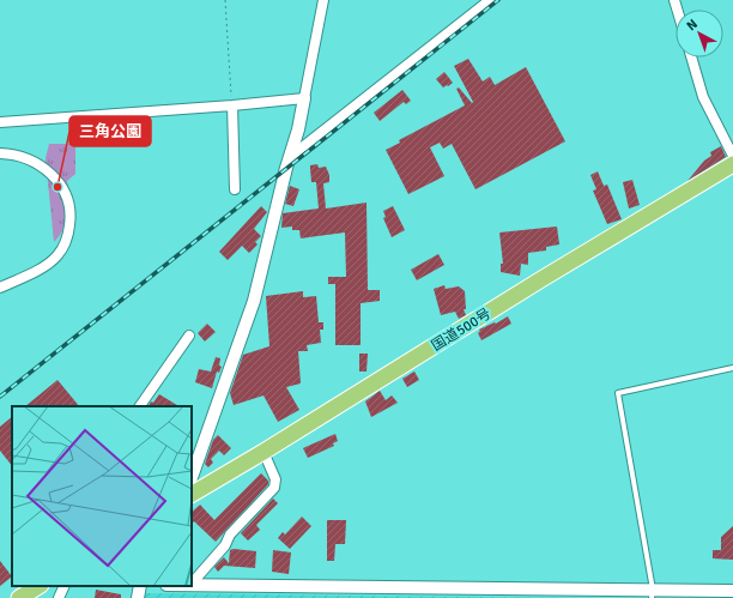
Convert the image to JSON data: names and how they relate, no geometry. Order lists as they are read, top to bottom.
{
  "streets": {
    "highway": ["国道500号"]
  },
  "places": ["三角公園"],
  "north": "top left"
}
